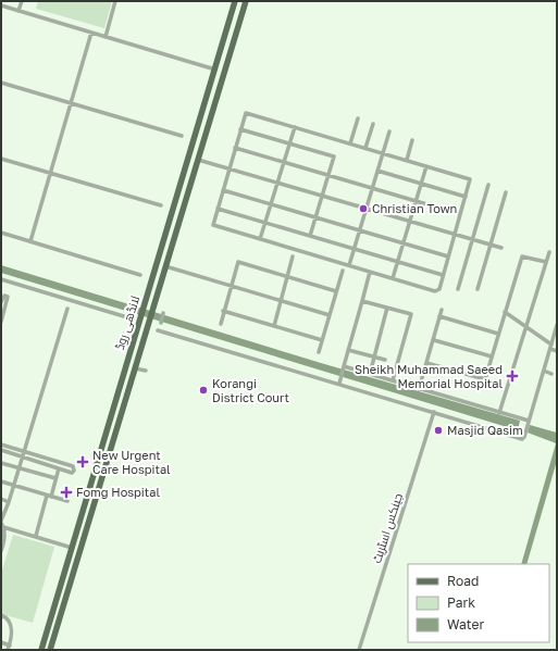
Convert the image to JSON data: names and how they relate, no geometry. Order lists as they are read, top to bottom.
{
  "streets": {
    "main road": ["لانڈھی روڈ"],
    "street": ["جینکس اسٹریٹ"]
  },
  "places": {
    "other": ["Christian Town", "Korangi District Court", "Masjid Qasim"],
    "health": ["Sheikh Muhammad Saeed Memorial Hospital", "New Urgent Care Hospital", "Fomg Hospital"]
  },
  "legend": ["Road", "Park", "Water"]
}
